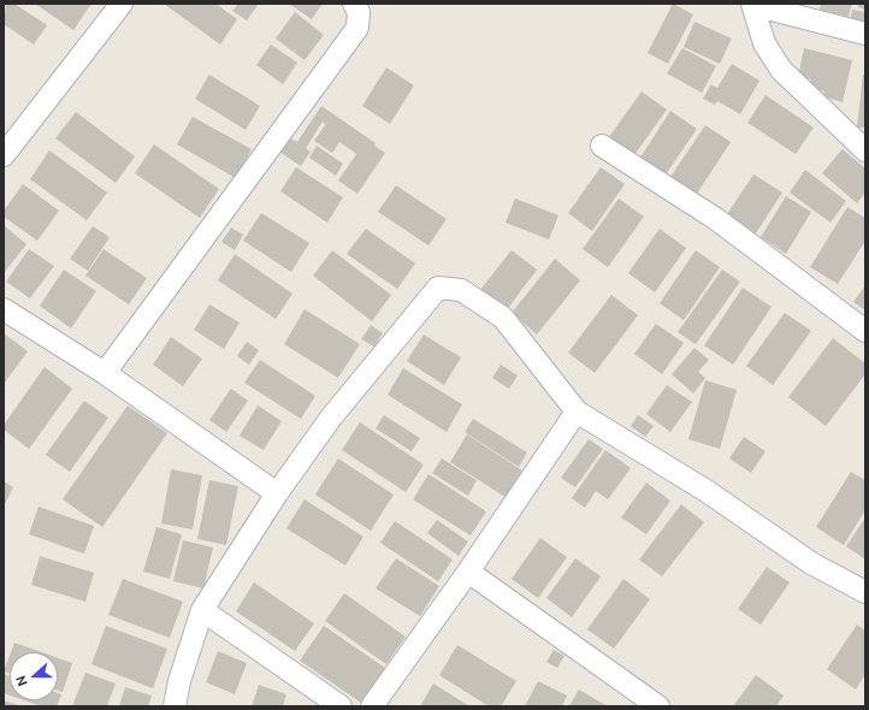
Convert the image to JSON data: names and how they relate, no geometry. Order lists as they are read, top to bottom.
{
  "north": "left"
}
